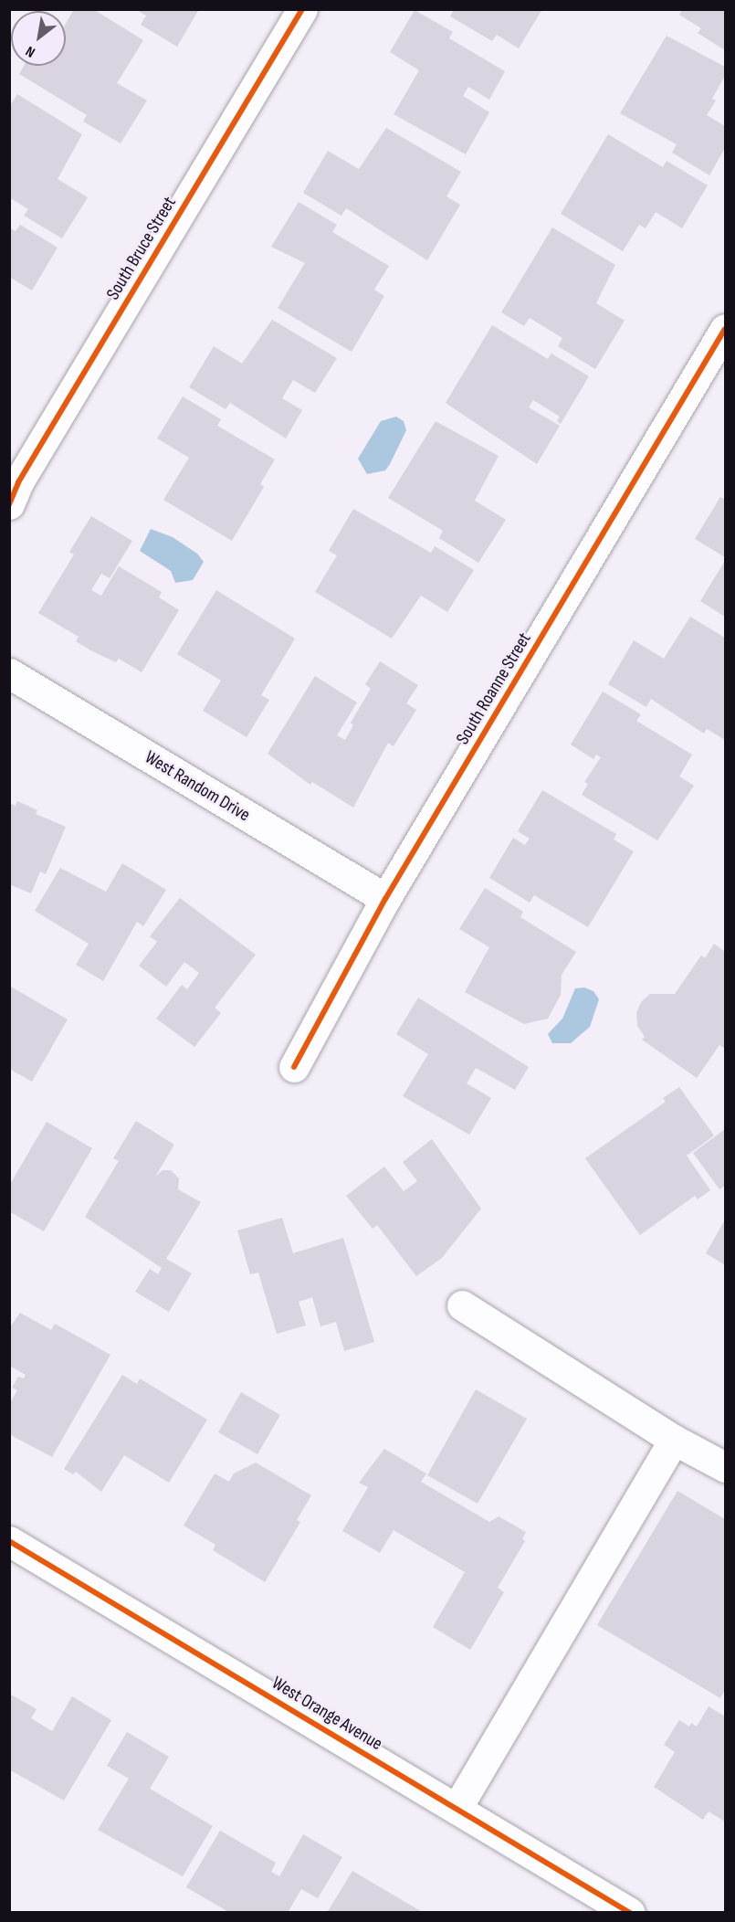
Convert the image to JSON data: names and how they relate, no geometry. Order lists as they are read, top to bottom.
{
  "streets": {
    "street": [
      "South Bruce Street",
      "South Roanne Street",
      "West Random Drive",
      "West Orange Avenue"
    ]
  },
  "crossings": [
    ["South Roanne Street", "West Random Drive"]
  ],
  "north": "bottom left"
}
